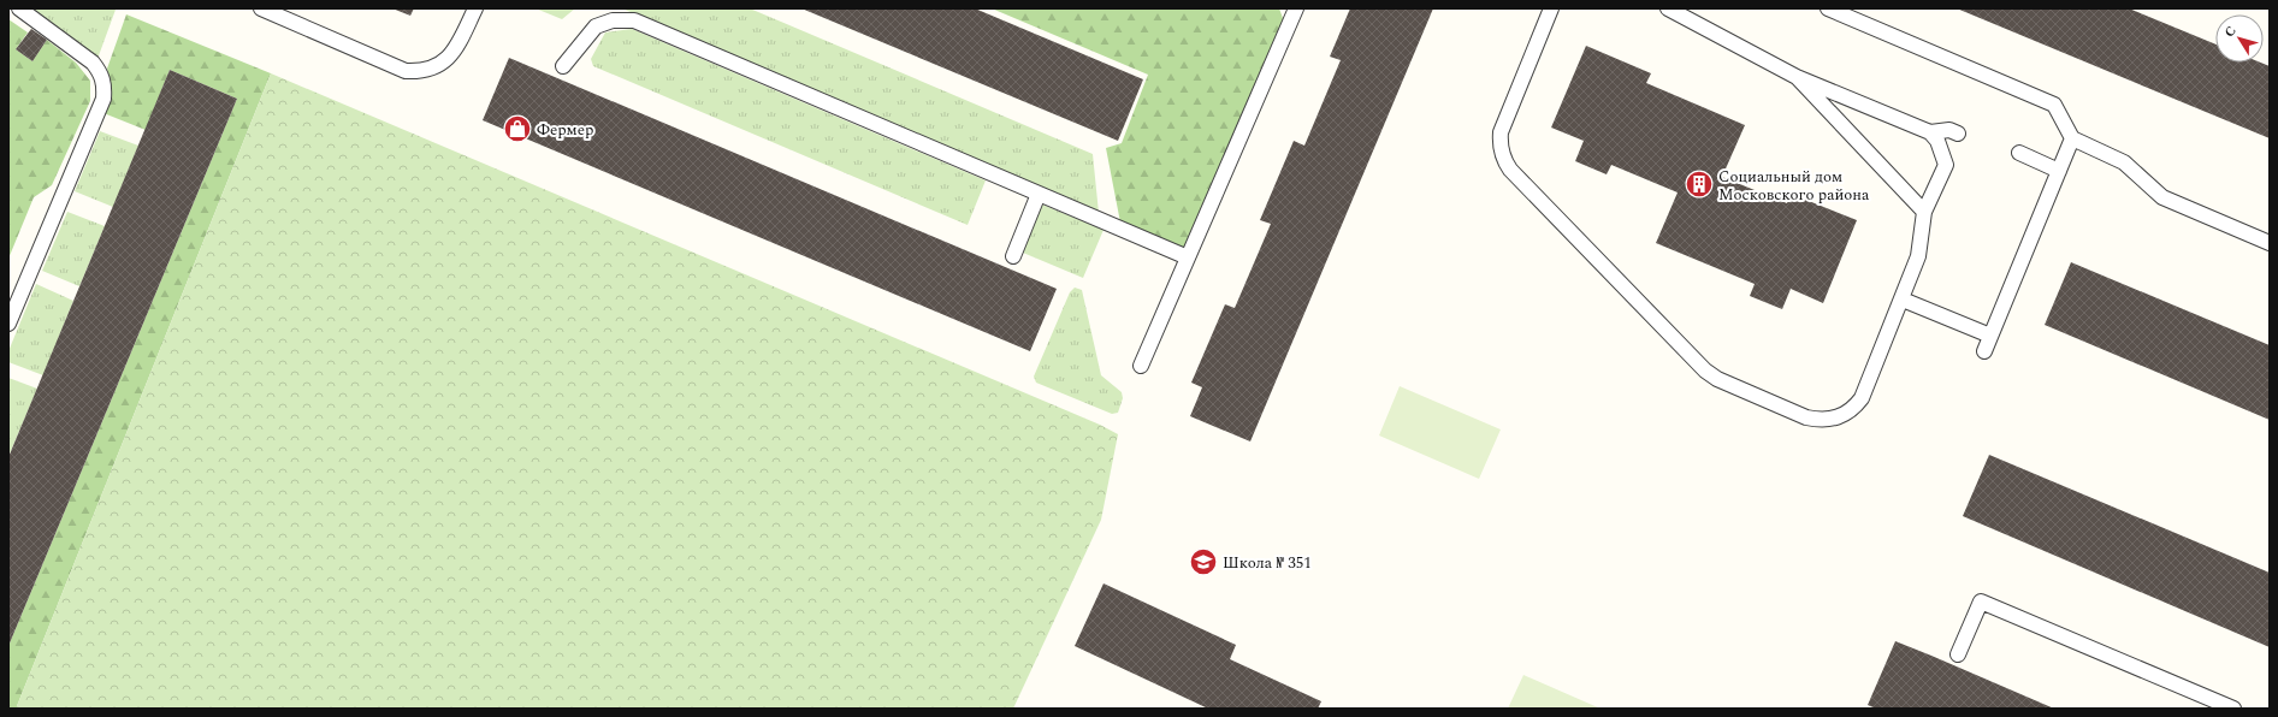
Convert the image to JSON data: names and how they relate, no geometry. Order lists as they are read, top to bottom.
{
  "places": {
    "shop": ["Фермер"],
    "building": ["Социальный дом Московского района"],
    "school or university": ["Школа № 351"]
  },
  "north": "top left"
}
